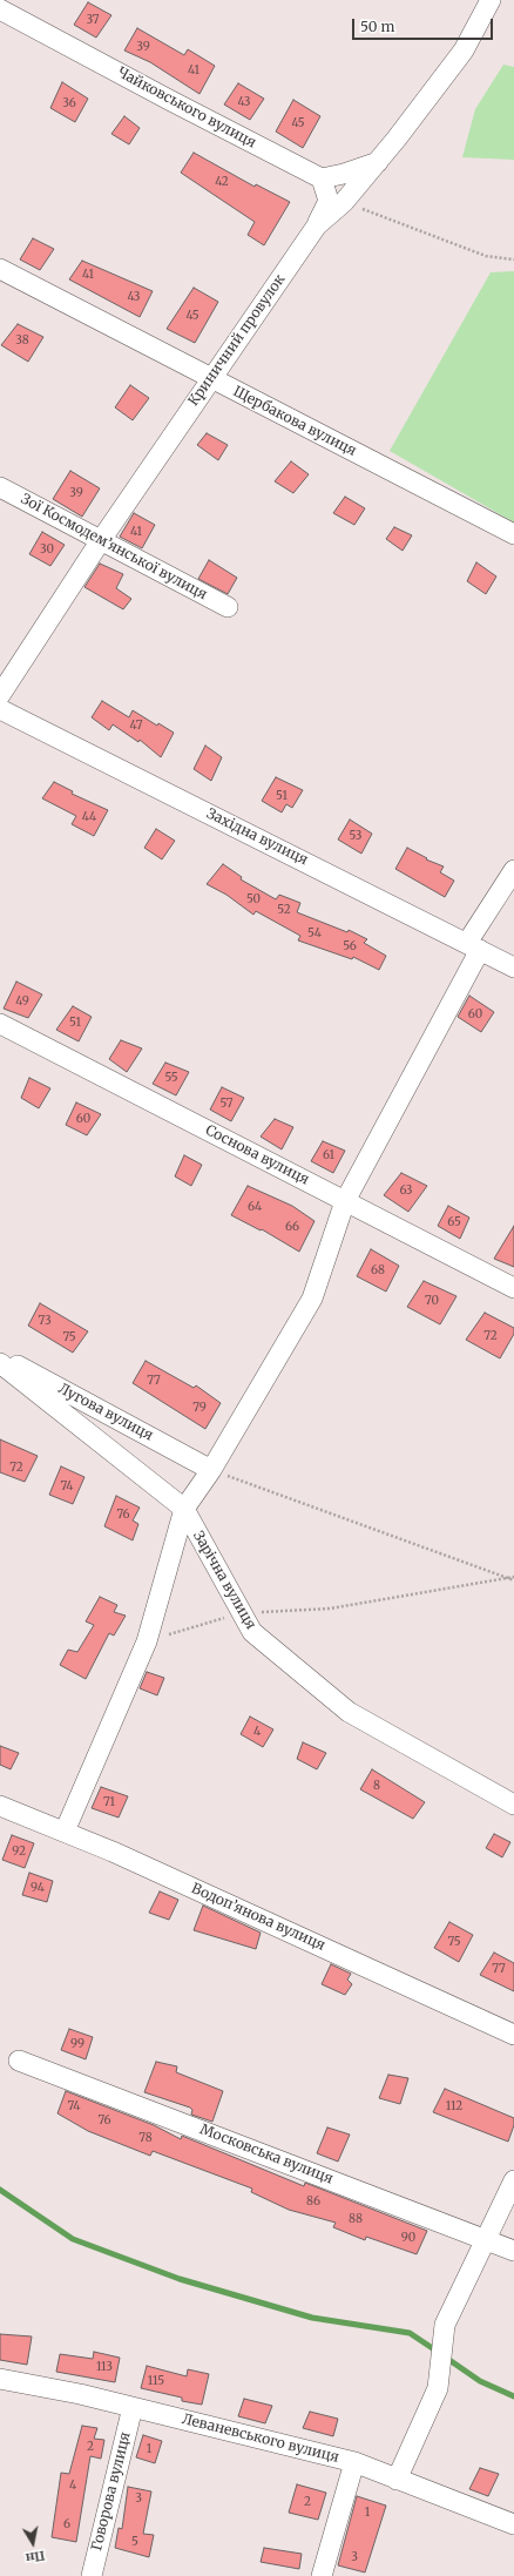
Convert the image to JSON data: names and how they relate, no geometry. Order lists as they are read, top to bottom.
{
  "streets": {
    "street": [
      "Чайковського вулиця",
      "Криничний провулок",
      "Щербакова вулиця",
      "Зої Космодем’янської вулиця",
      "Західна вулиця",
      "Соснова вулиця",
      "Лугова вулиця",
      "Зарічна вулиця",
      "Водоп’янова вулиця",
      "Московська вулиця",
      "Леваневського вулиця",
      "Говорова вулиця"
    ]
  },
  "crossings": [
    ["Криничний провулок", "Щербакова вулиця"],
    ["Криничний провулок", "Зої Космодем’янської вулиця"],
    ["Леваневського вулиця", "Говорова вулиця"]
  ],
  "house_numbers": [
    "37",
    "39",
    "41",
    "43",
    "36",
    "45",
    "42",
    "41",
    "43",
    "45",
    "38",
    "39",
    "41",
    "30",
    "47",
    "51",
    "44",
    "53",
    "50",
    "52",
    "54",
    "56",
    "49",
    "60",
    "51",
    "55",
    "57",
    "60",
    "61",
    "63",
    "64",
    "65",
    "66",
    "68",
    "70",
    "73",
    "72",
    "75",
    "77",
    "79",
    "72",
    "74",
    "76",
    "4",
    "8",
    "71",
    "92",
    "94",
    "75",
    "77",
    "99",
    "74",
    "112",
    "76",
    "78",
    "86",
    "88",
    "90",
    "113",
    "115",
    "2",
    "1",
    "4",
    "3",
    "2",
    "1",
    "6",
    "5",
    "3"
  ],
  "scale_bar": "50 m",
  "north": "bottom"
}
